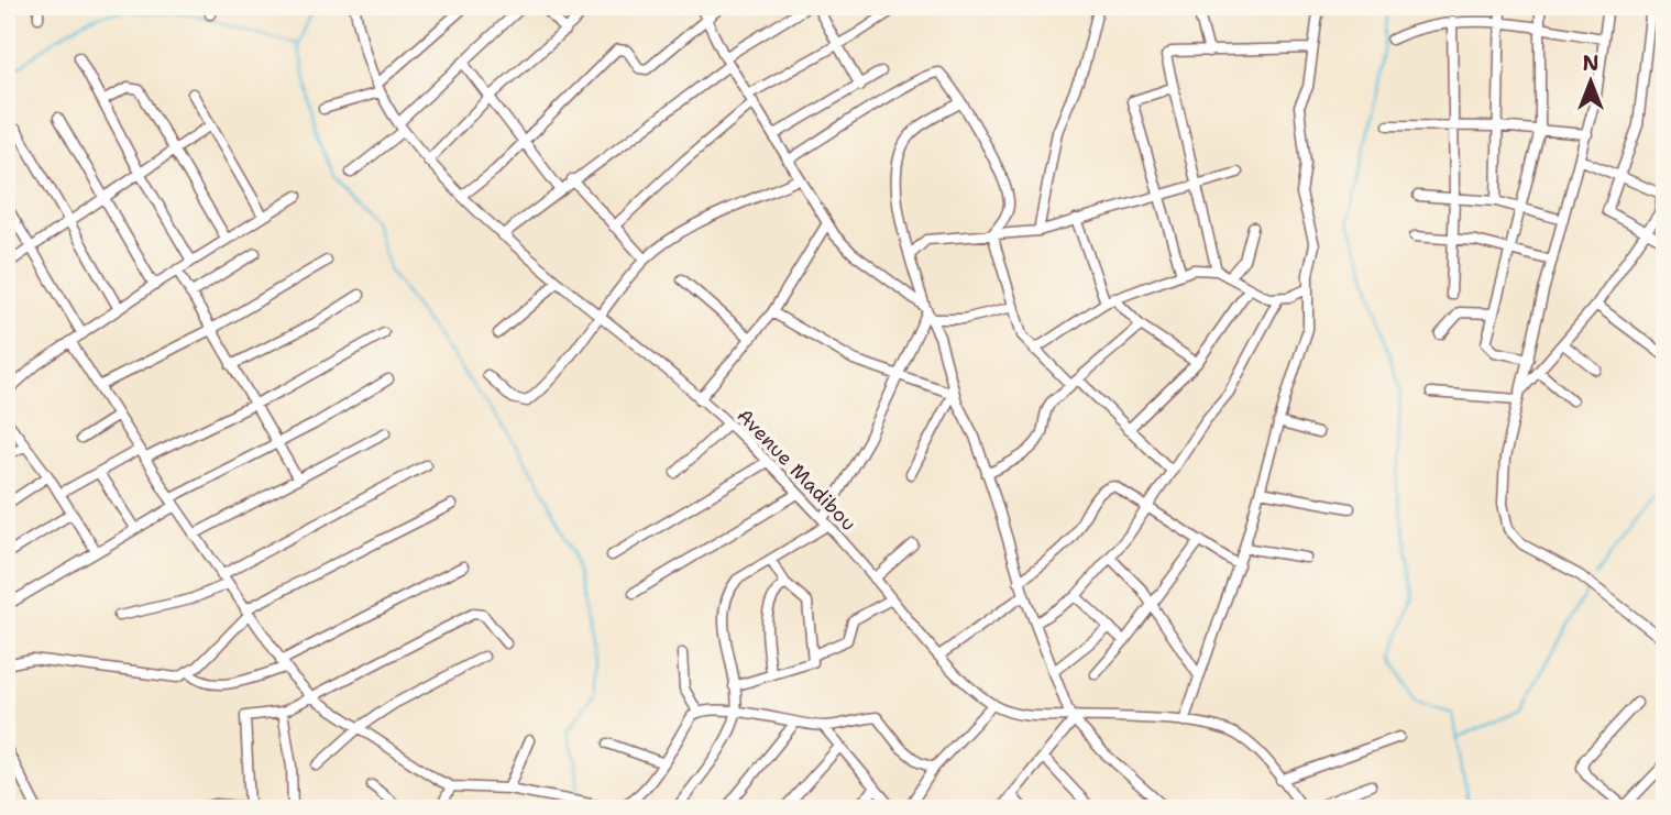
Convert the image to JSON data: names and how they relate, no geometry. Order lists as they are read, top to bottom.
{
  "streets": {
    "street": ["Avenue Madibou"]
  },
  "north": "top"
}
